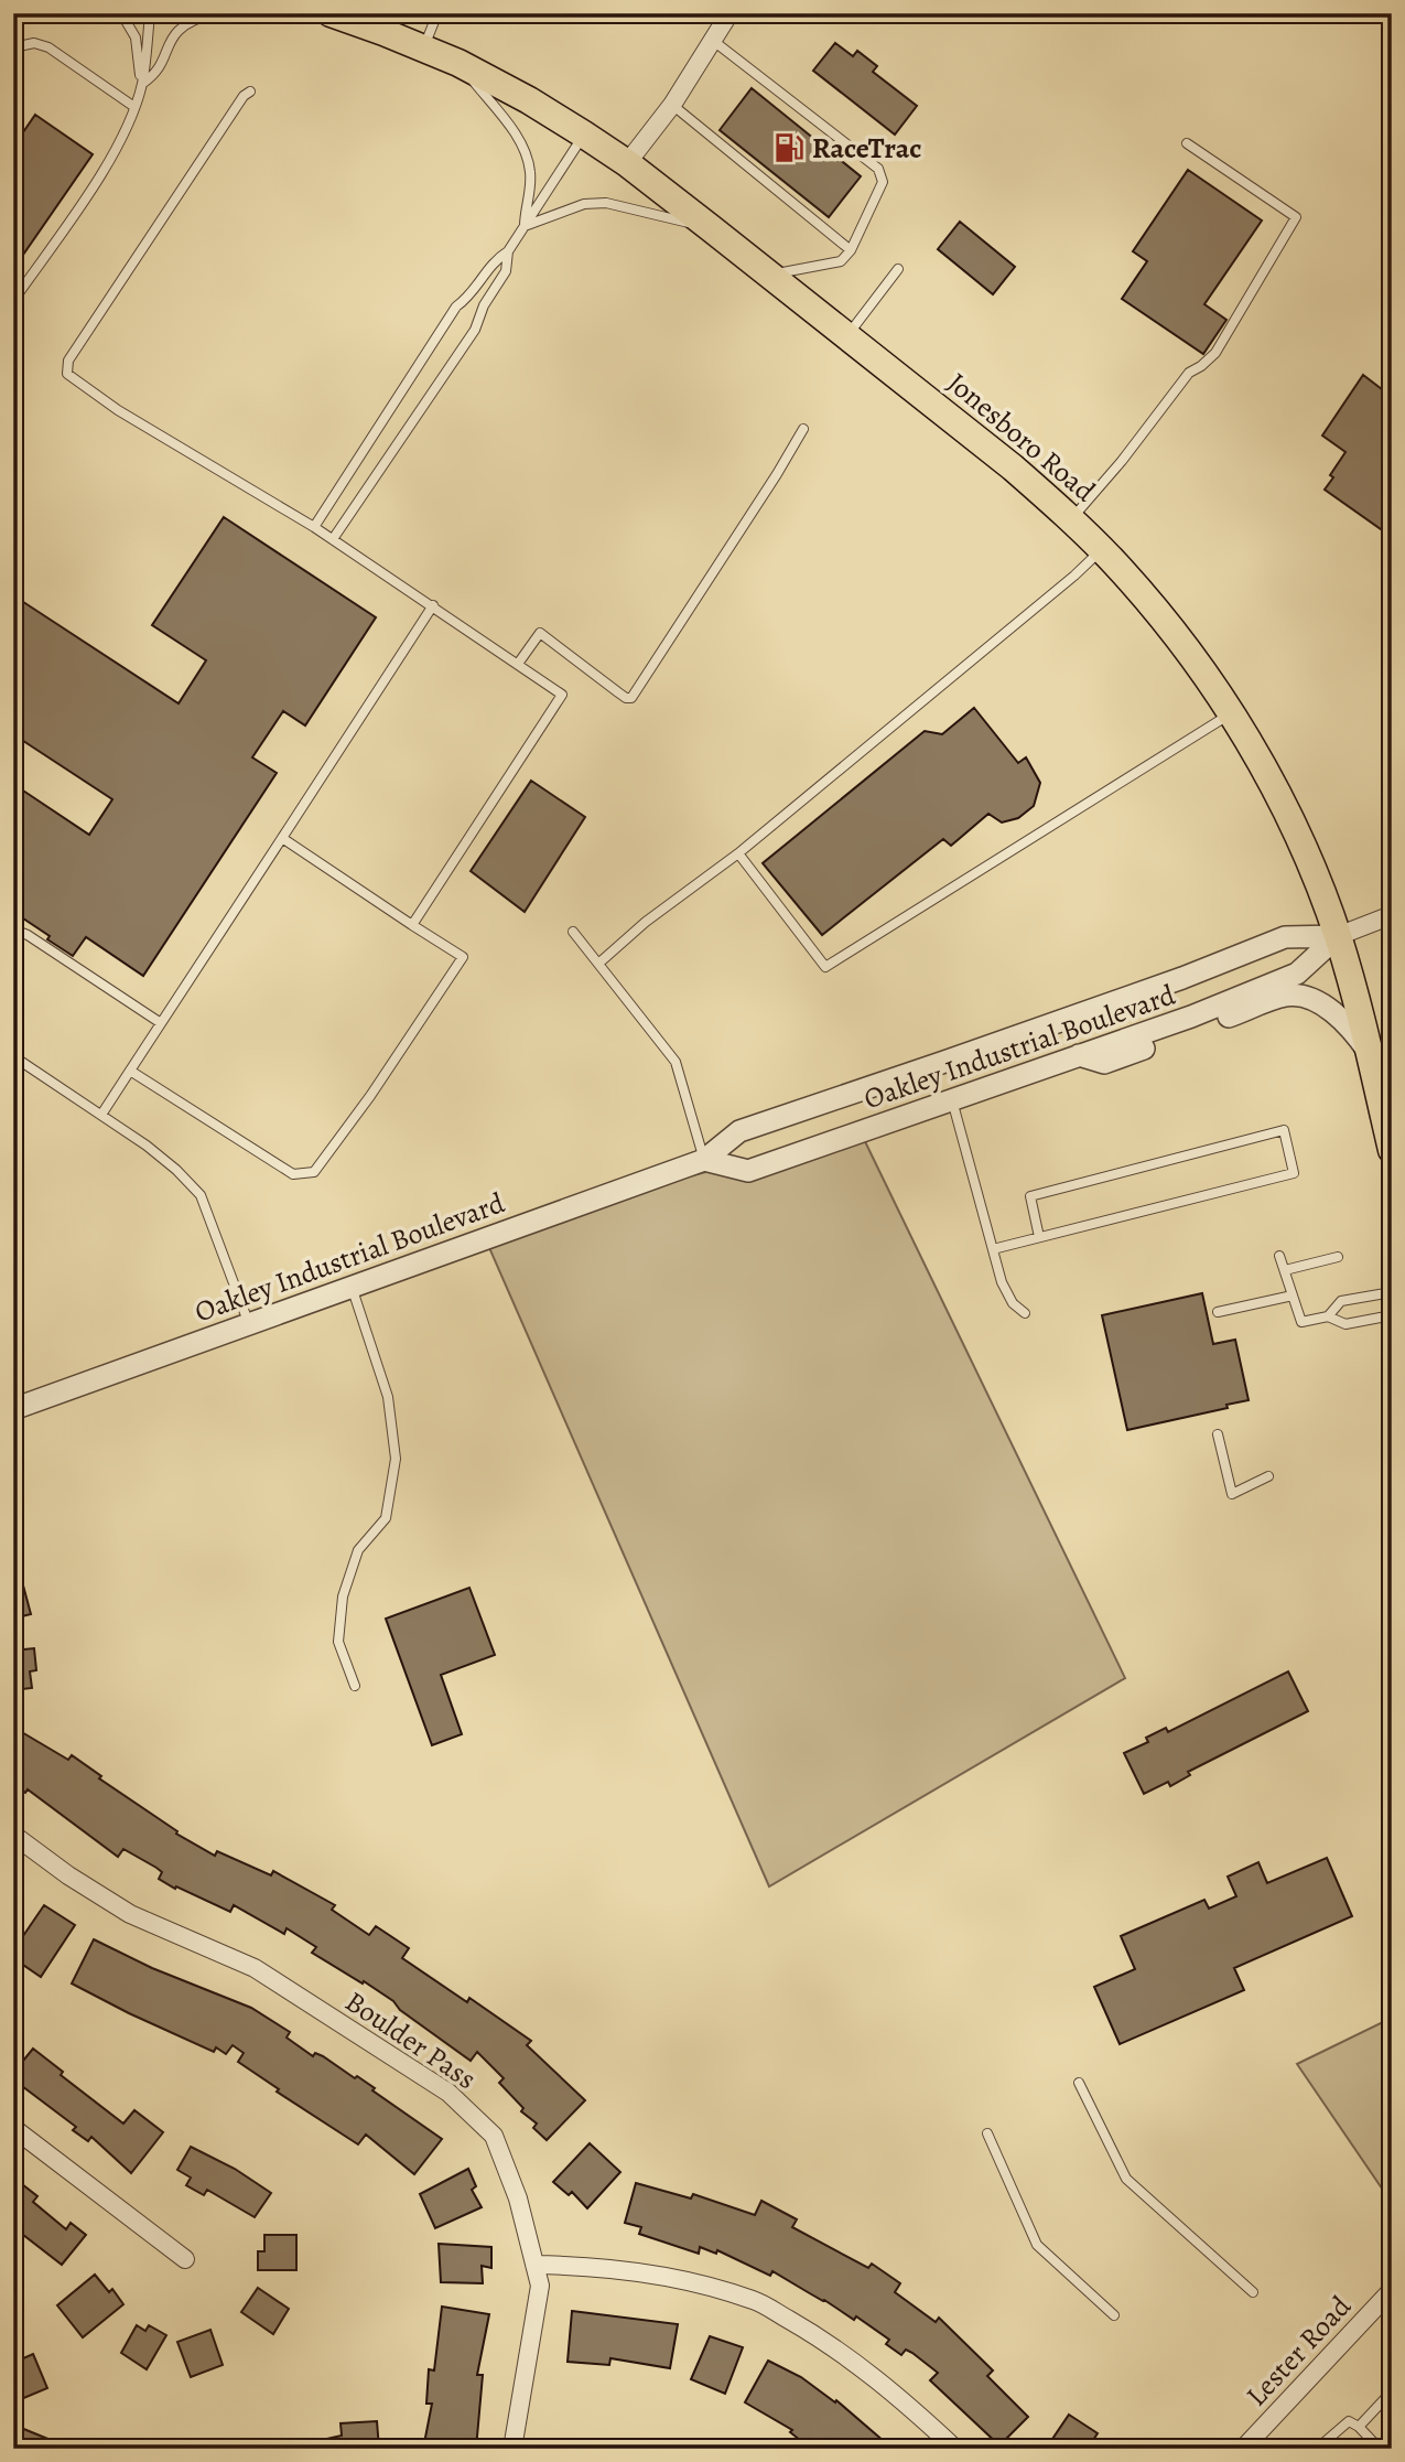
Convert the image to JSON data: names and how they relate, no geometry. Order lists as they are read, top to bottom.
{
  "streets": {
    "highway": ["Jonesboro Road"],
    "street": ["Oakley Industrial Boulevard", "Boulder Pass", "Lester Road"]
  },
  "crossings": [
    ["Jonesboro Road", "Oakley Industrial Boulevard"]
  ],
  "places": {
    "fuel station": ["RaceTrac"]
  }
}
